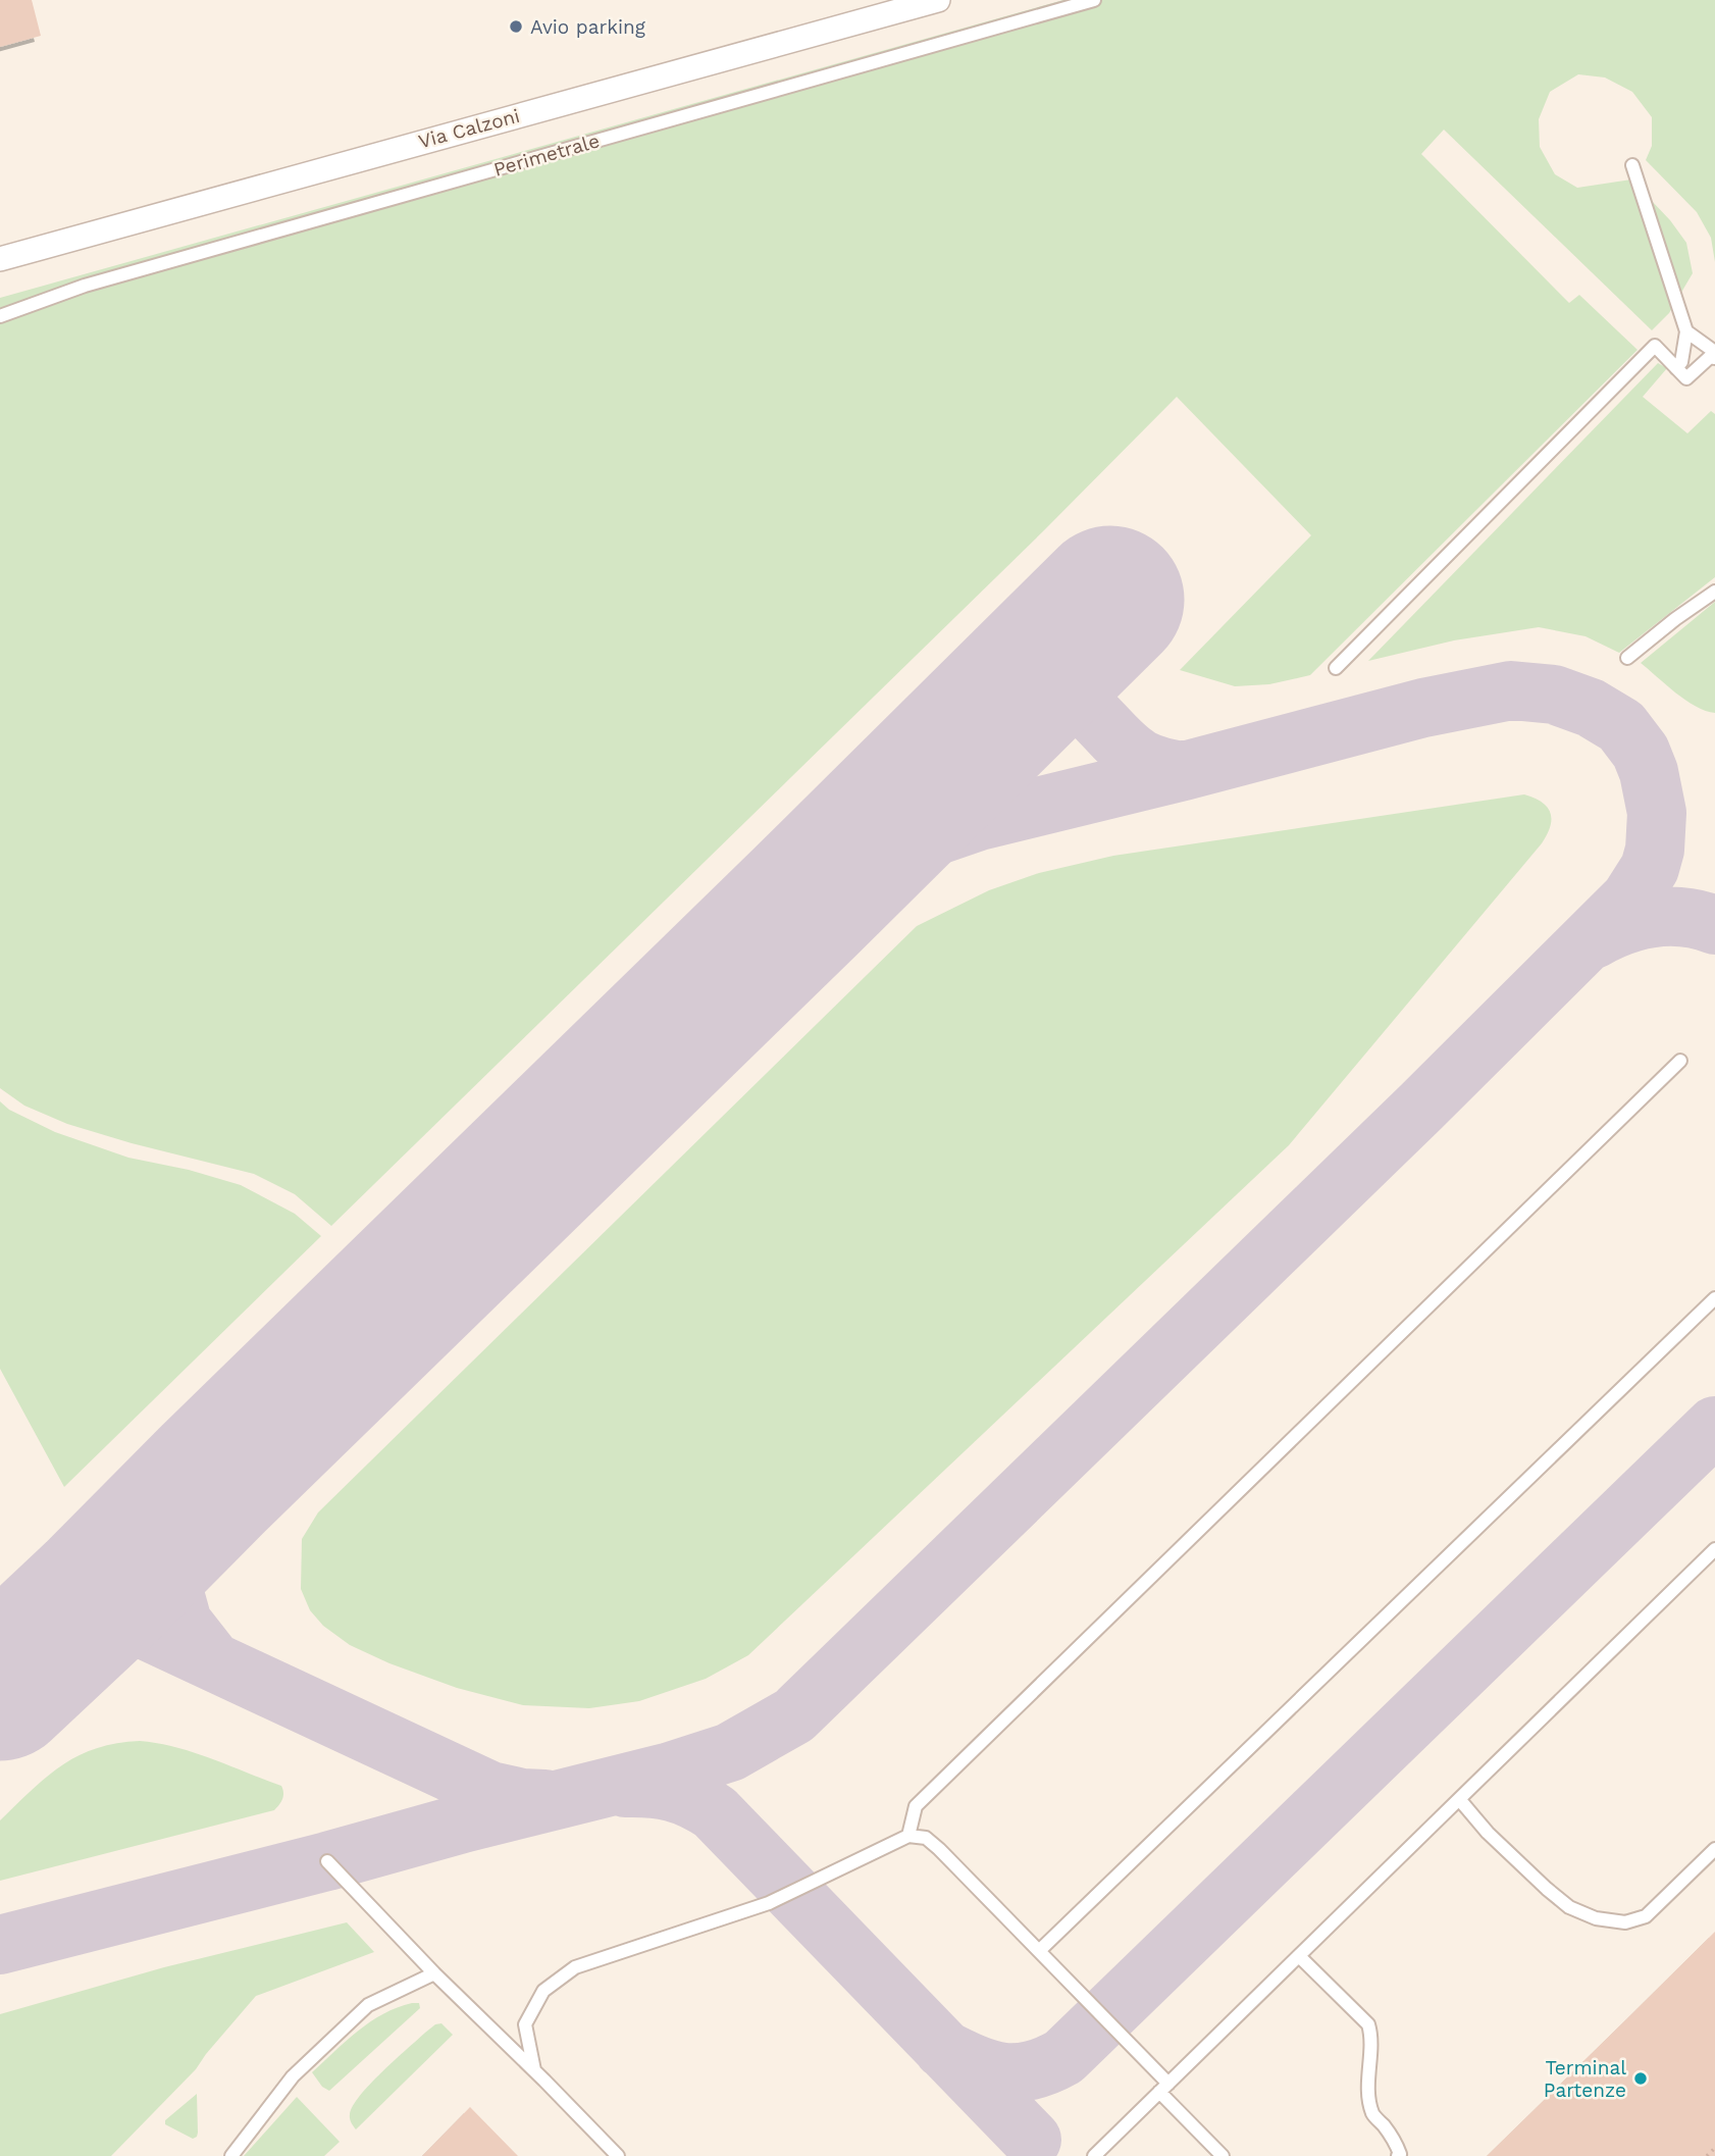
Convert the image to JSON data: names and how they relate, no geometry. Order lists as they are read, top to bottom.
{
  "streets": {
    "street": ["Via Calzoni"],
    "lane": ["Perimetrale"]
  },
  "places": ["Avio parking", "Terminal Partenze"]
}
